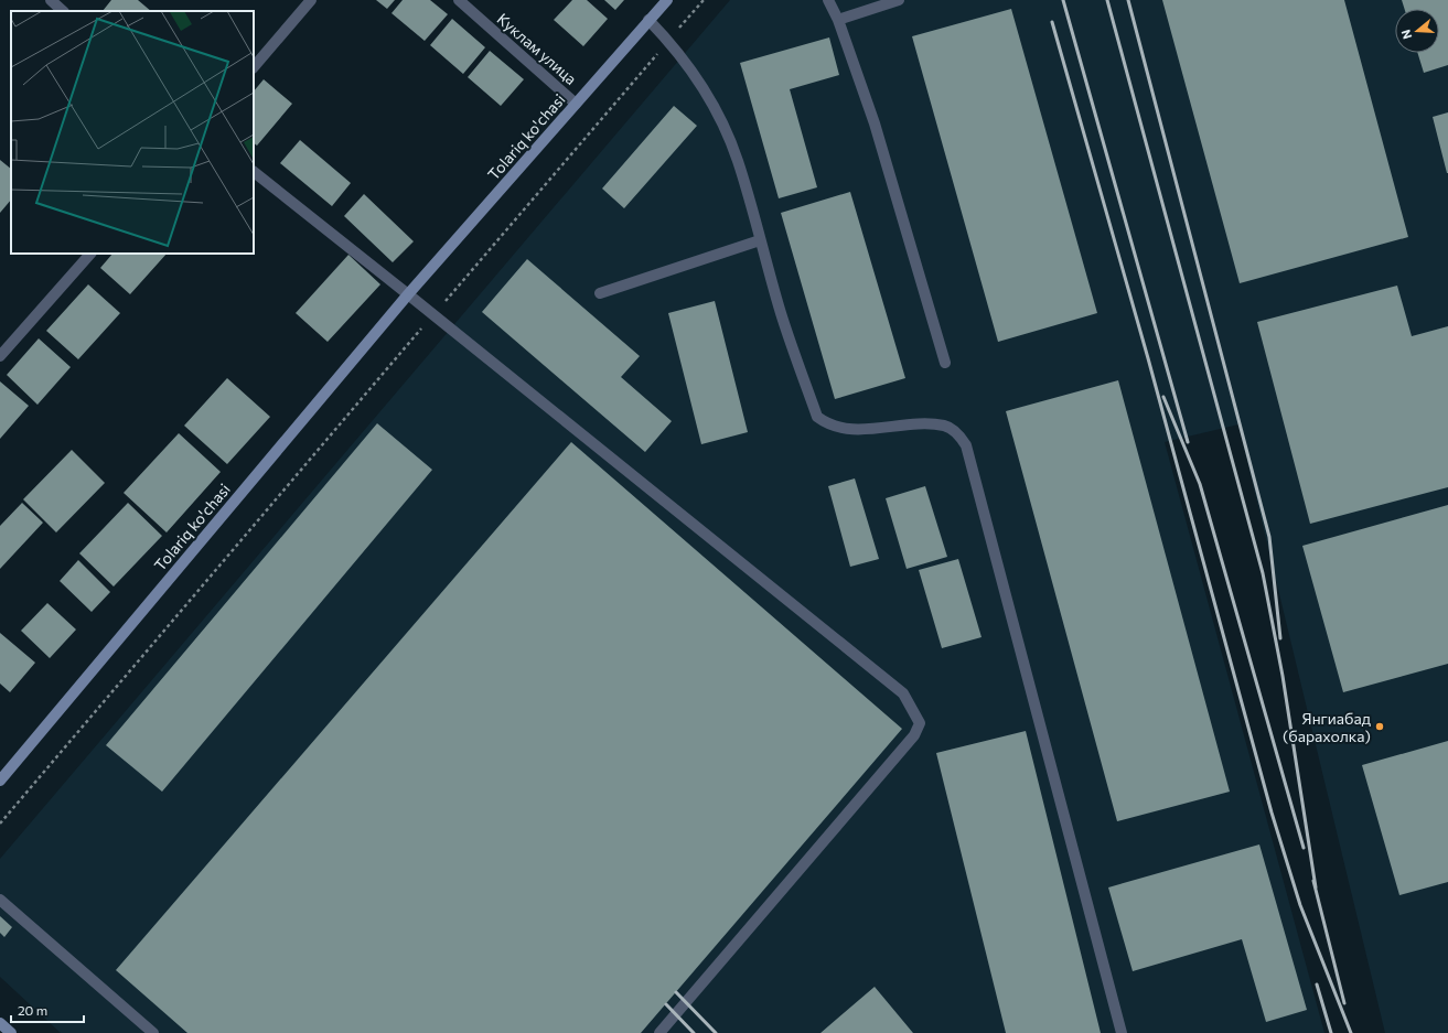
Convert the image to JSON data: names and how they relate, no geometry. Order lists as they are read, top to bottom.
{
  "streets": {
    "street": ["Куклам улица", "Tolariq ko'chasi"]
  },
  "crossings": [
    ["Куклам улица", "Tolariq ko'chasi"]
  ],
  "places": ["Янгиабад (барахолка)"],
  "scale_bar": "20 m",
  "north": "left"
}
